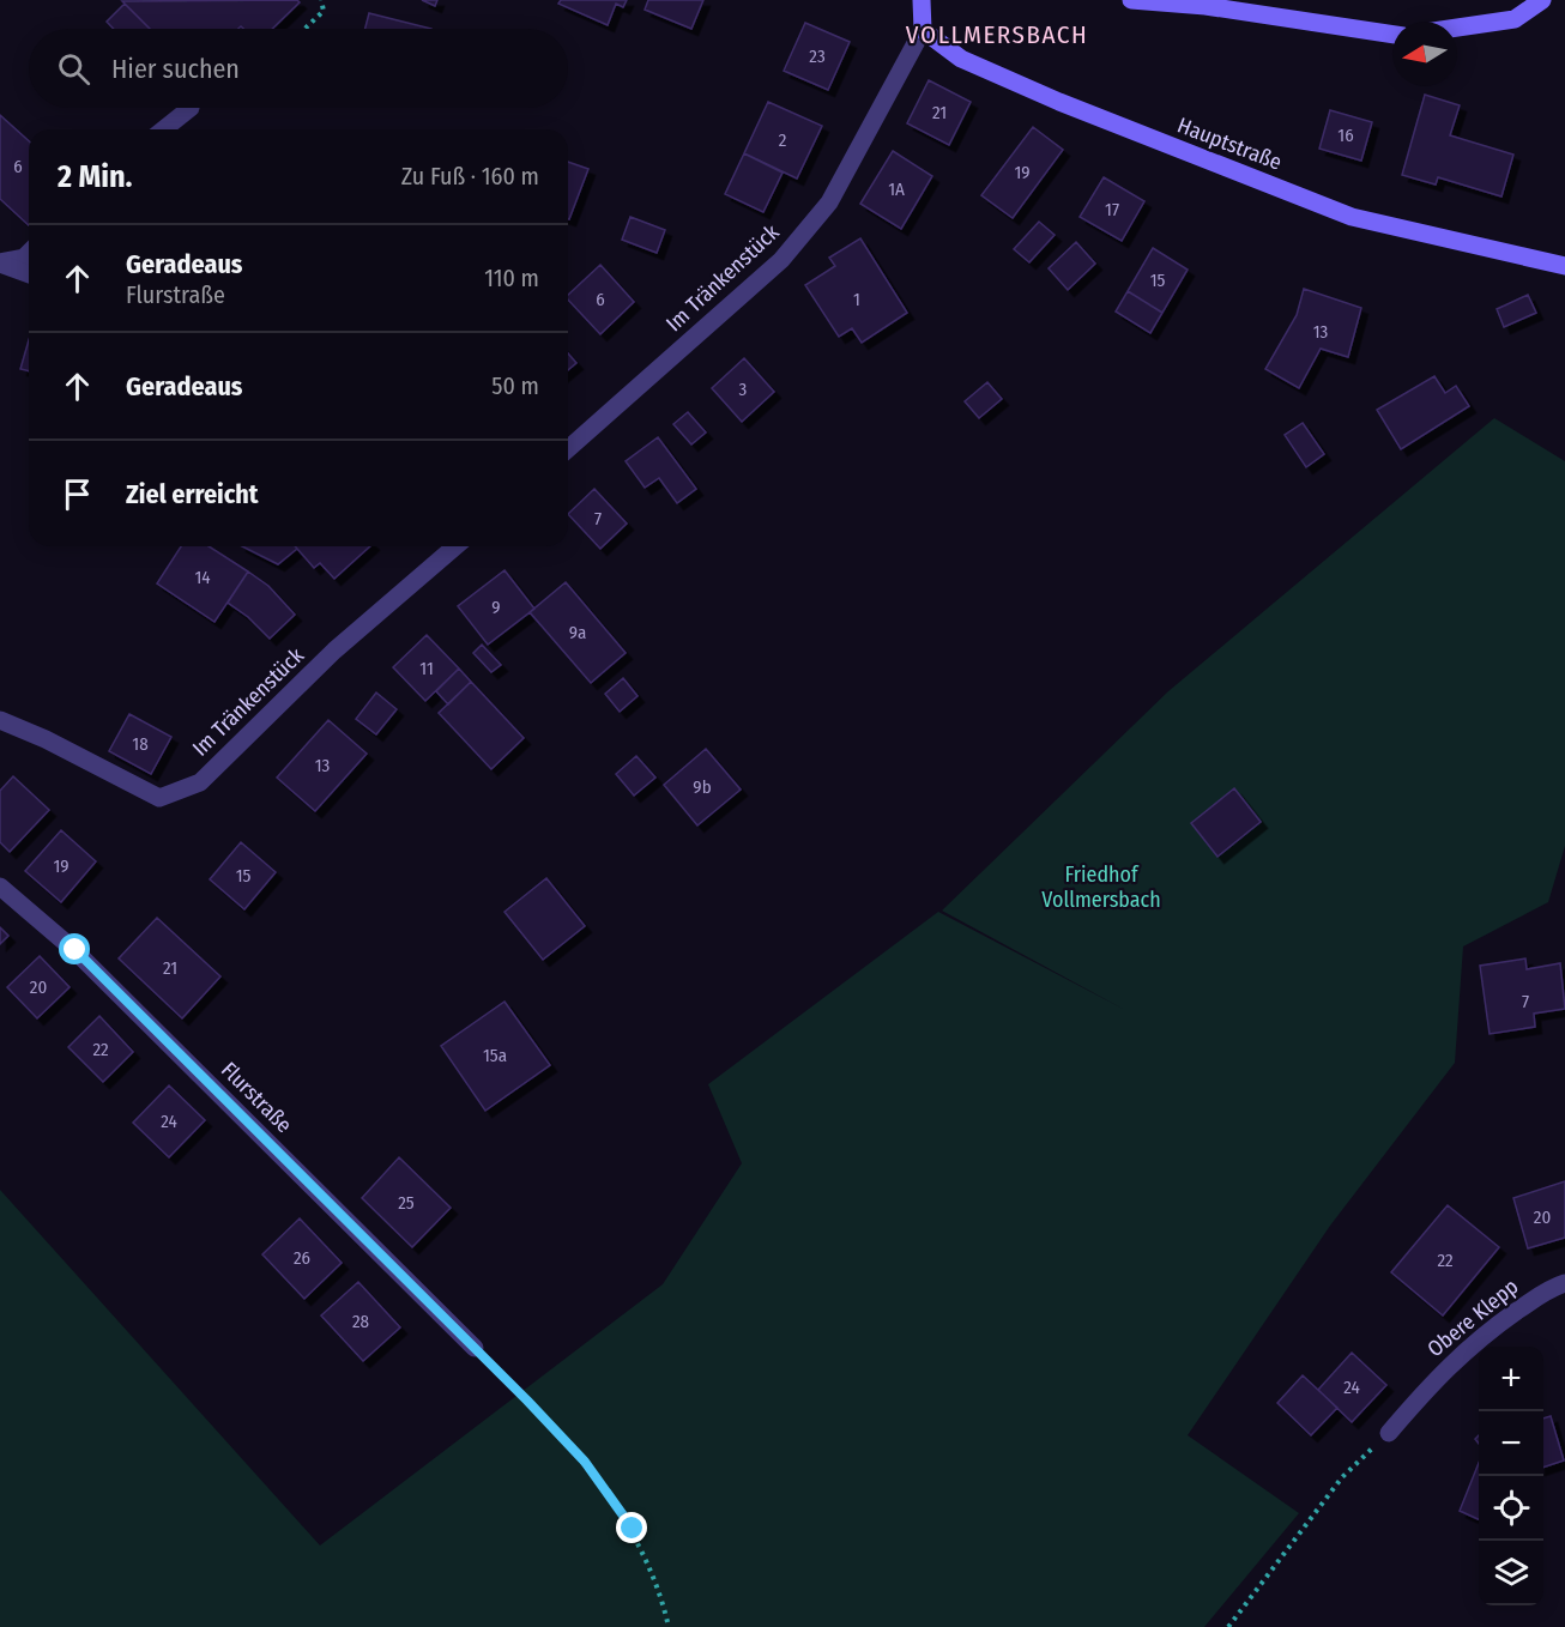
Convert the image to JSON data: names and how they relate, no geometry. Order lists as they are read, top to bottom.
{
  "streets": {
    "street": [
      "Hauptstraße",
      "Im Tränkenstück",
      "Flurstraße",
      "Obere Klepp"
    ]
  },
  "crossings": [
    ["Hauptstraße", "Im Tränkenstück"]
  ],
  "districts": ["VOLLMERSBACH"],
  "parks": ["Friedhof Vollmersbach"],
  "house_numbers": [
    "23",
    "21",
    "16",
    "2",
    "6",
    "19",
    "1A",
    "17",
    "15",
    "6",
    "1",
    "13",
    "3",
    "7",
    "14",
    "9",
    "9a",
    "11",
    "18",
    "13",
    "9b",
    "19",
    "15",
    "21",
    "20",
    "7",
    "22",
    "15a",
    "24",
    "25",
    "20",
    "26",
    "22",
    "28",
    "24"
  ],
  "north": "left",
  "page": {
    "search": "Hier suchen",
    "heading": ["2 Min.", "Zu Fuß · 160 m"],
    "list": [
      ["Geradeaus", "Flurstraße", "110 m"],
      ["Geradeaus", "50 m"],
      "Ziel erreicht"
    ],
    "map_buttons": ["+", "−"]
  }
}
